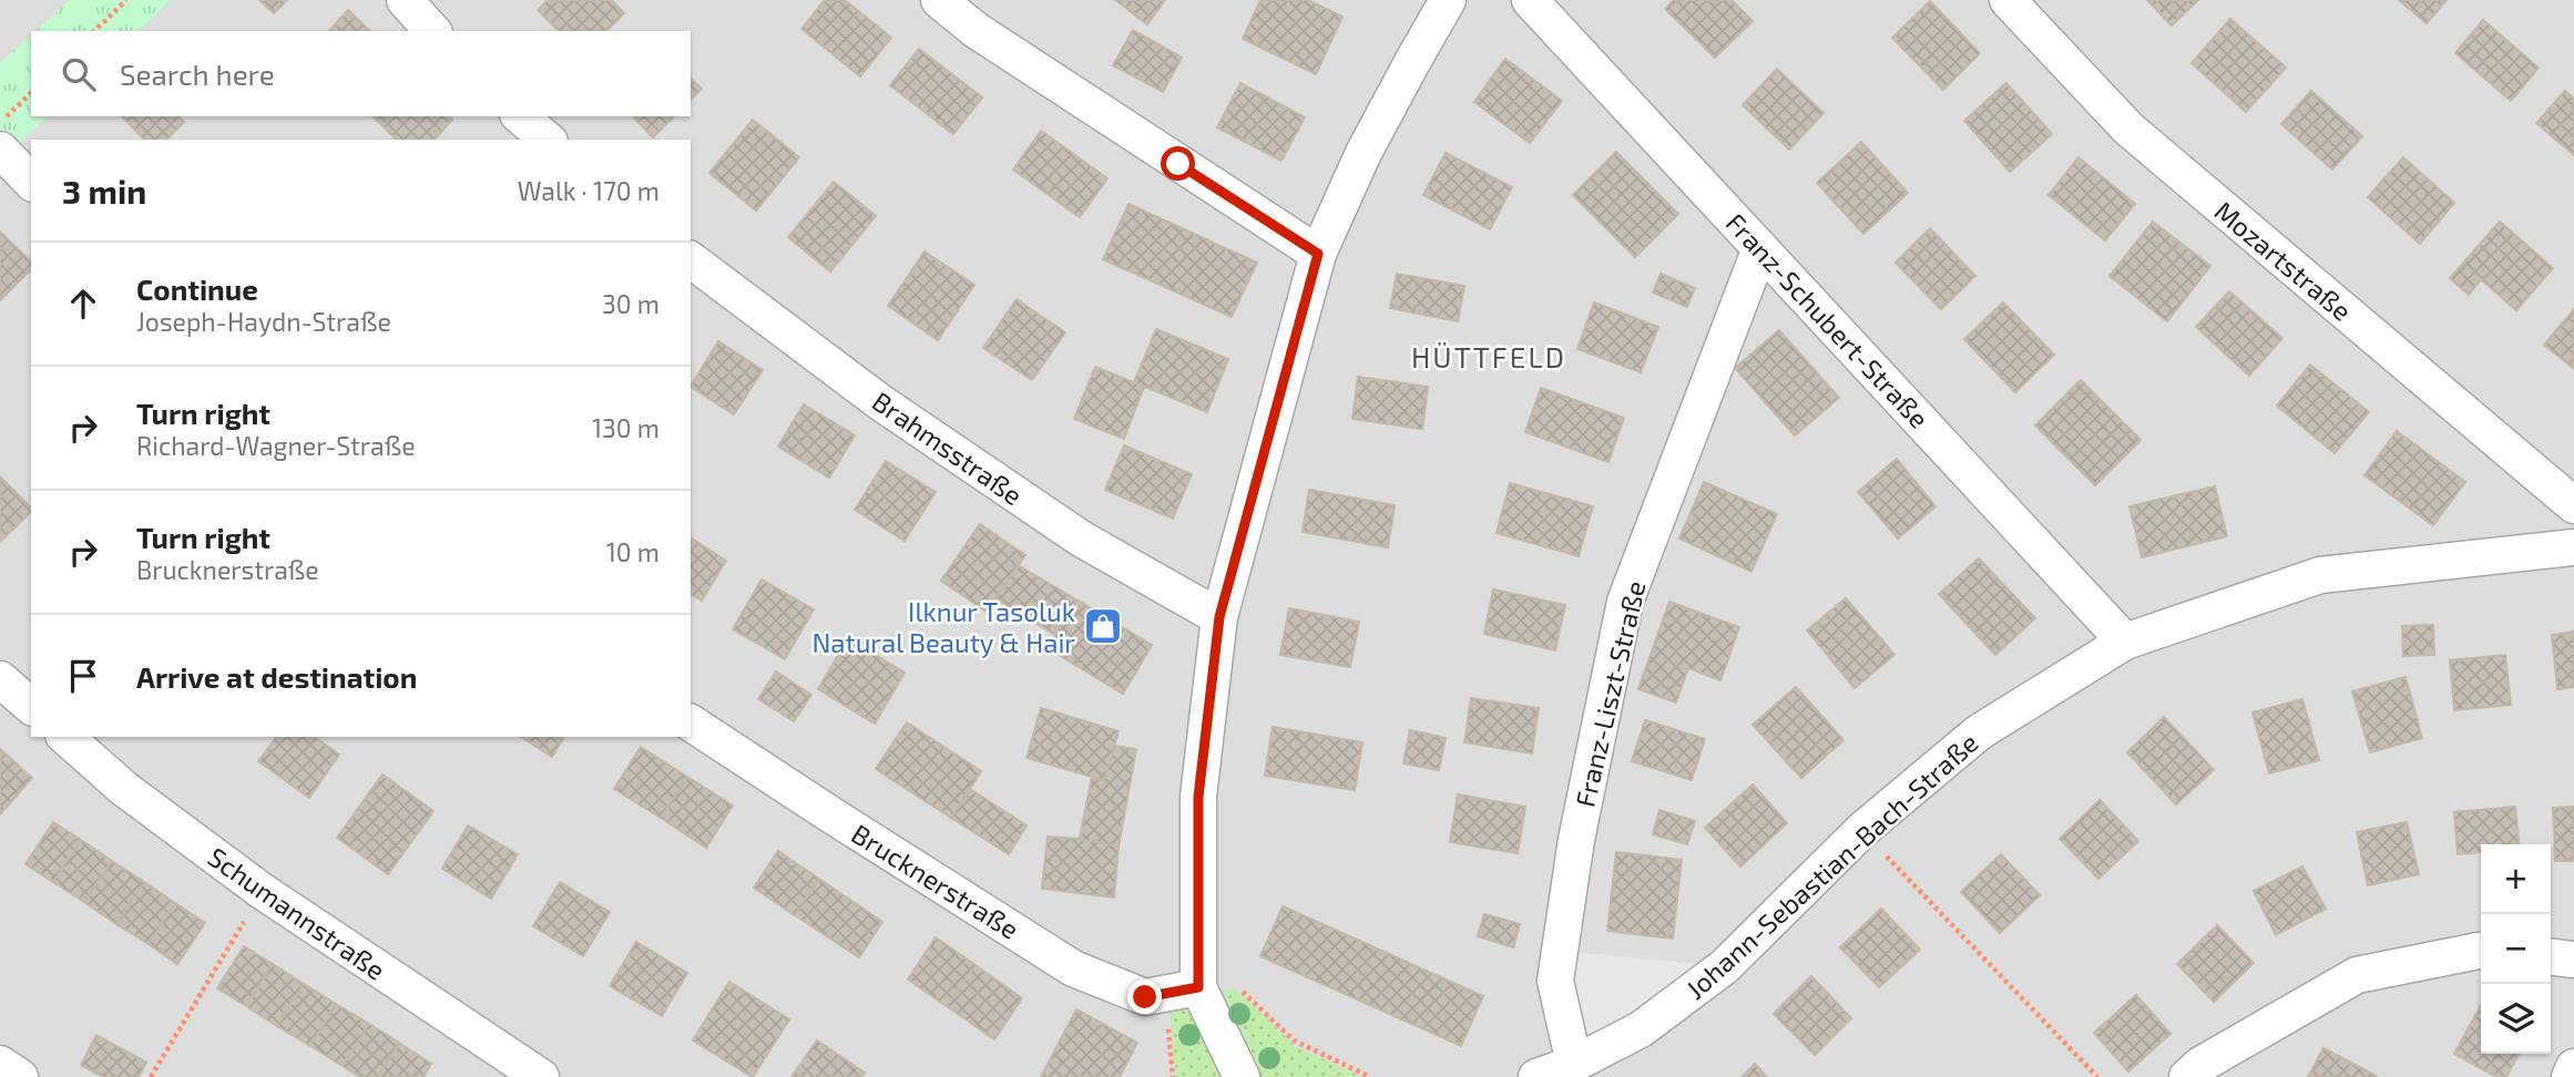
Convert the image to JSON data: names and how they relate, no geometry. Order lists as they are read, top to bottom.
{
  "streets": {
    "street": [
      "Mozartstraße",
      "Franz-Schubert-Straße",
      "Brahmsstraße",
      "Franz-Liszt-Straße",
      "Johann-Sebastian-Bach-Straße",
      "Brucknerstraße",
      "Schumannstraße"
    ]
  },
  "crossings": [
    ["Franz-Schubert-Straße", "Franz-Liszt-Straße"],
    ["Franz-Schubert-Straße", "Johann-Sebastian-Bach-Straße"],
    ["Franz-Liszt-Straße", "Johann-Sebastian-Bach-Straße"]
  ],
  "districts": ["HÜTTFELD"],
  "places": {
    "shop": ["Ilknur Tasoluk Natural Beauty & Hair"]
  },
  "page": {
    "search": "Search here",
    "heading": ["3 min", "Walk · 170 m"],
    "list": [
      ["Continue", "Joseph-Haydn-Straße", "30 m"],
      ["Turn right", "Richard-Wagner-Straße", "130 m"],
      ["Turn right", "Brucknerstraße", "10 m"],
      "Arrive at destination"
    ],
    "map_buttons": ["+", "−"]
  }
}
